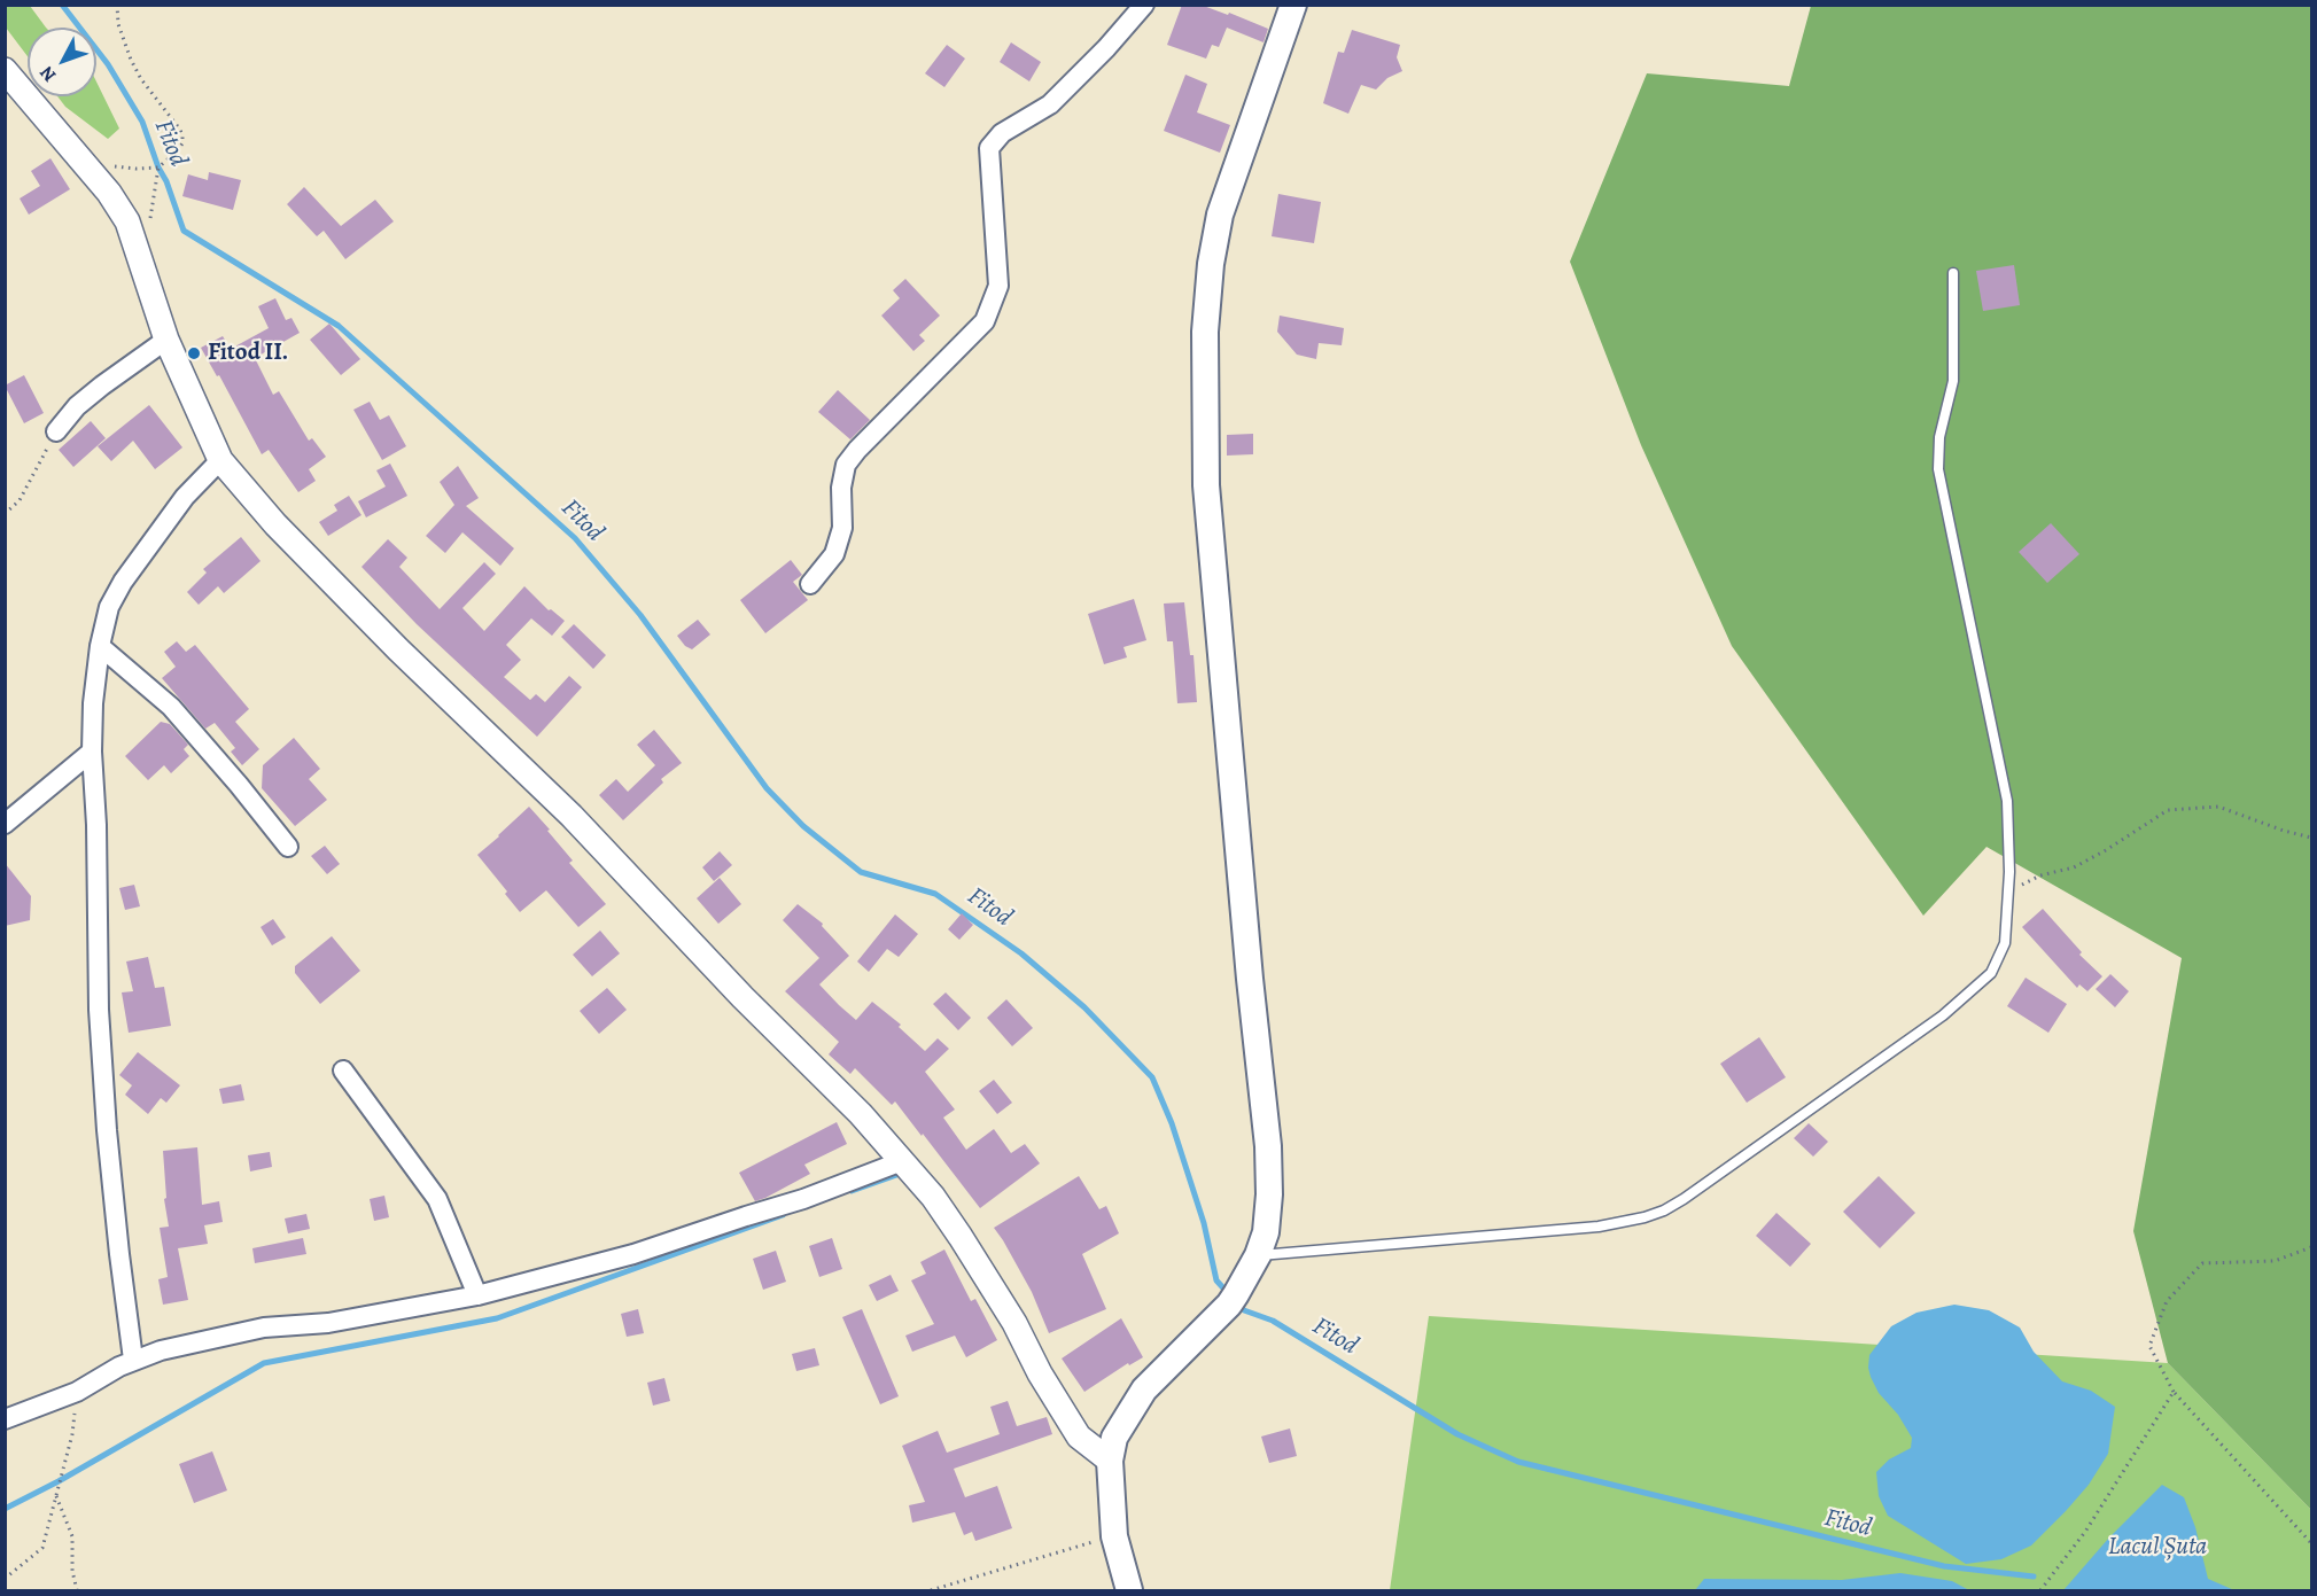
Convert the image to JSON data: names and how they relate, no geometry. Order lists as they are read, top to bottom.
{
  "water": ["Fitod", "Lacul Șuta"],
  "places": ["Fitod II."],
  "north": "bottom left"
}
